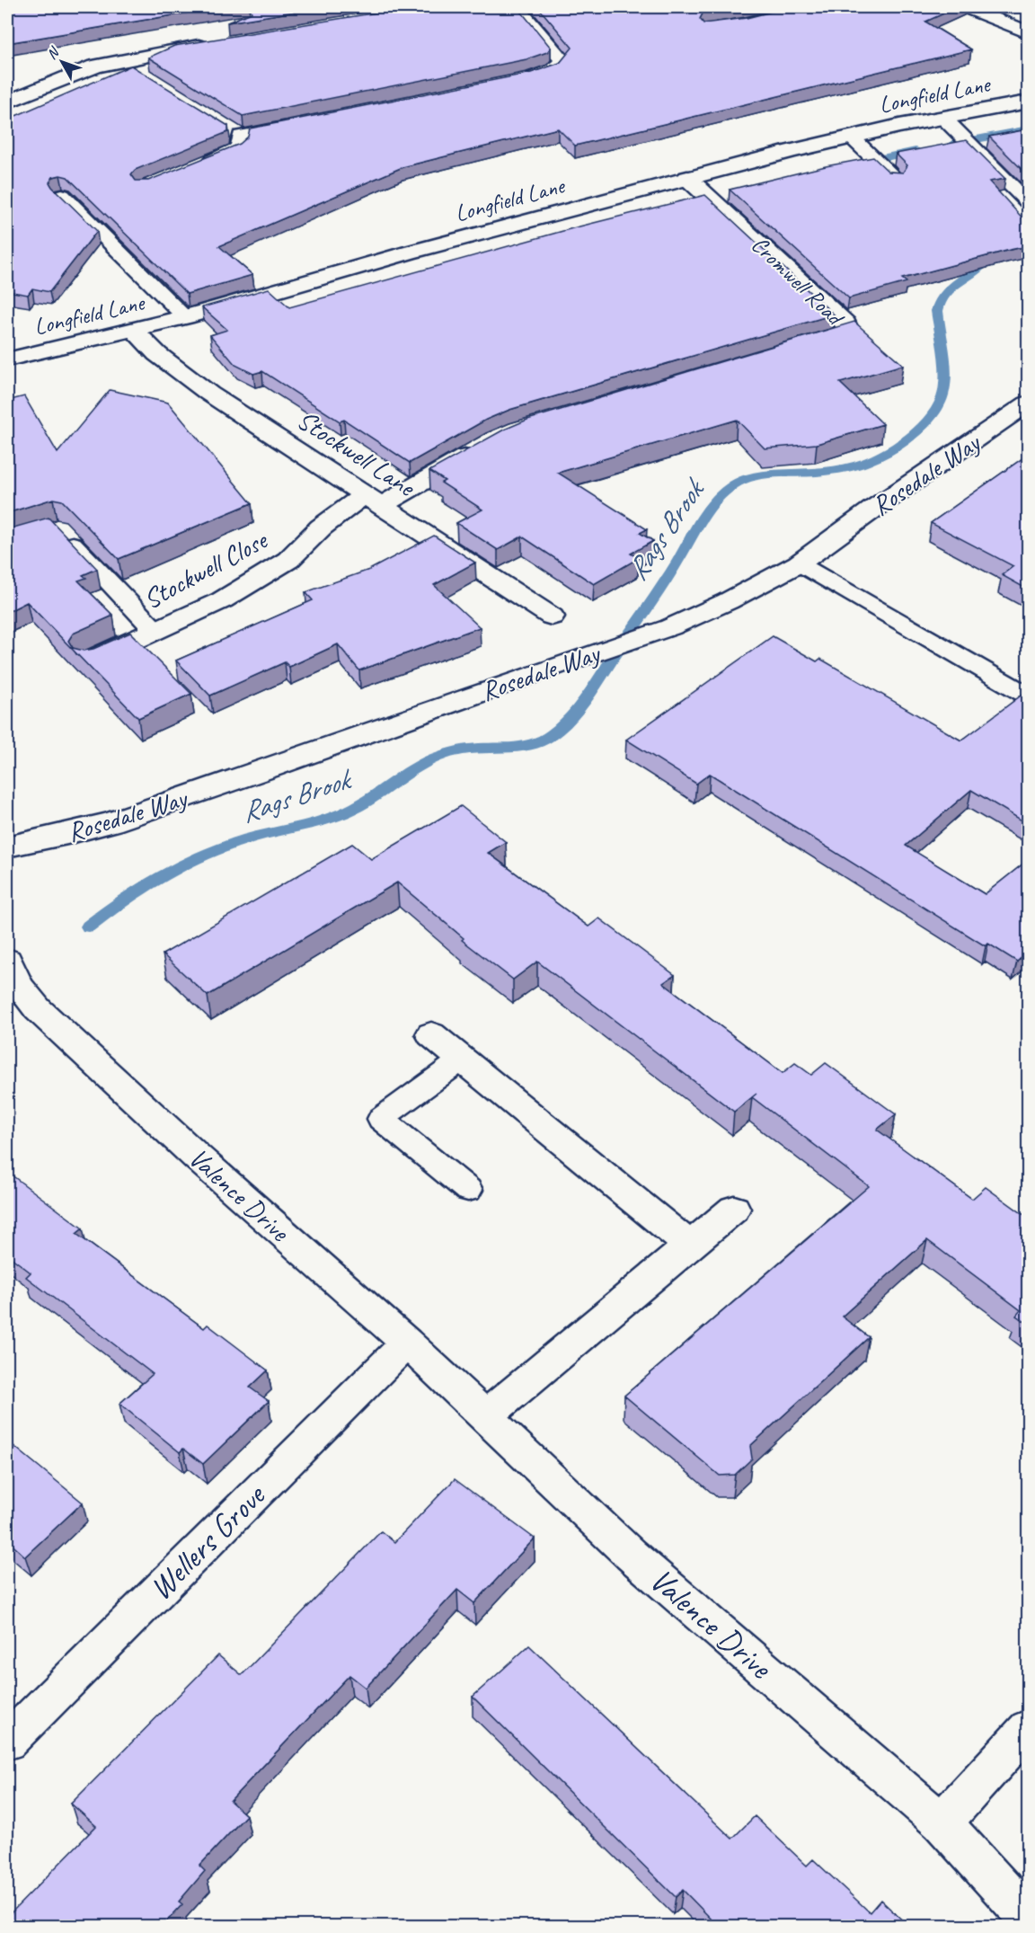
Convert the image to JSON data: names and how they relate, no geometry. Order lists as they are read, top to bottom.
{
  "streets": {
    "street": [
      "Longfield Lane",
      "Cromwell Road",
      "Stockwell Lane",
      "Rosedale Way",
      "Stockwell Close",
      "Valence Drive",
      "Wellers Grove"
    ]
  },
  "crossings": [
    ["Longfield Lane", "Cromwell Road"],
    ["Longfield Lane", "Stockwell Lane"],
    ["Stockwell Lane", "Stockwell Close"],
    ["Valence Drive", "Wellers Grove"]
  ],
  "water": ["Rags Brook"],
  "north": "top left"
}
